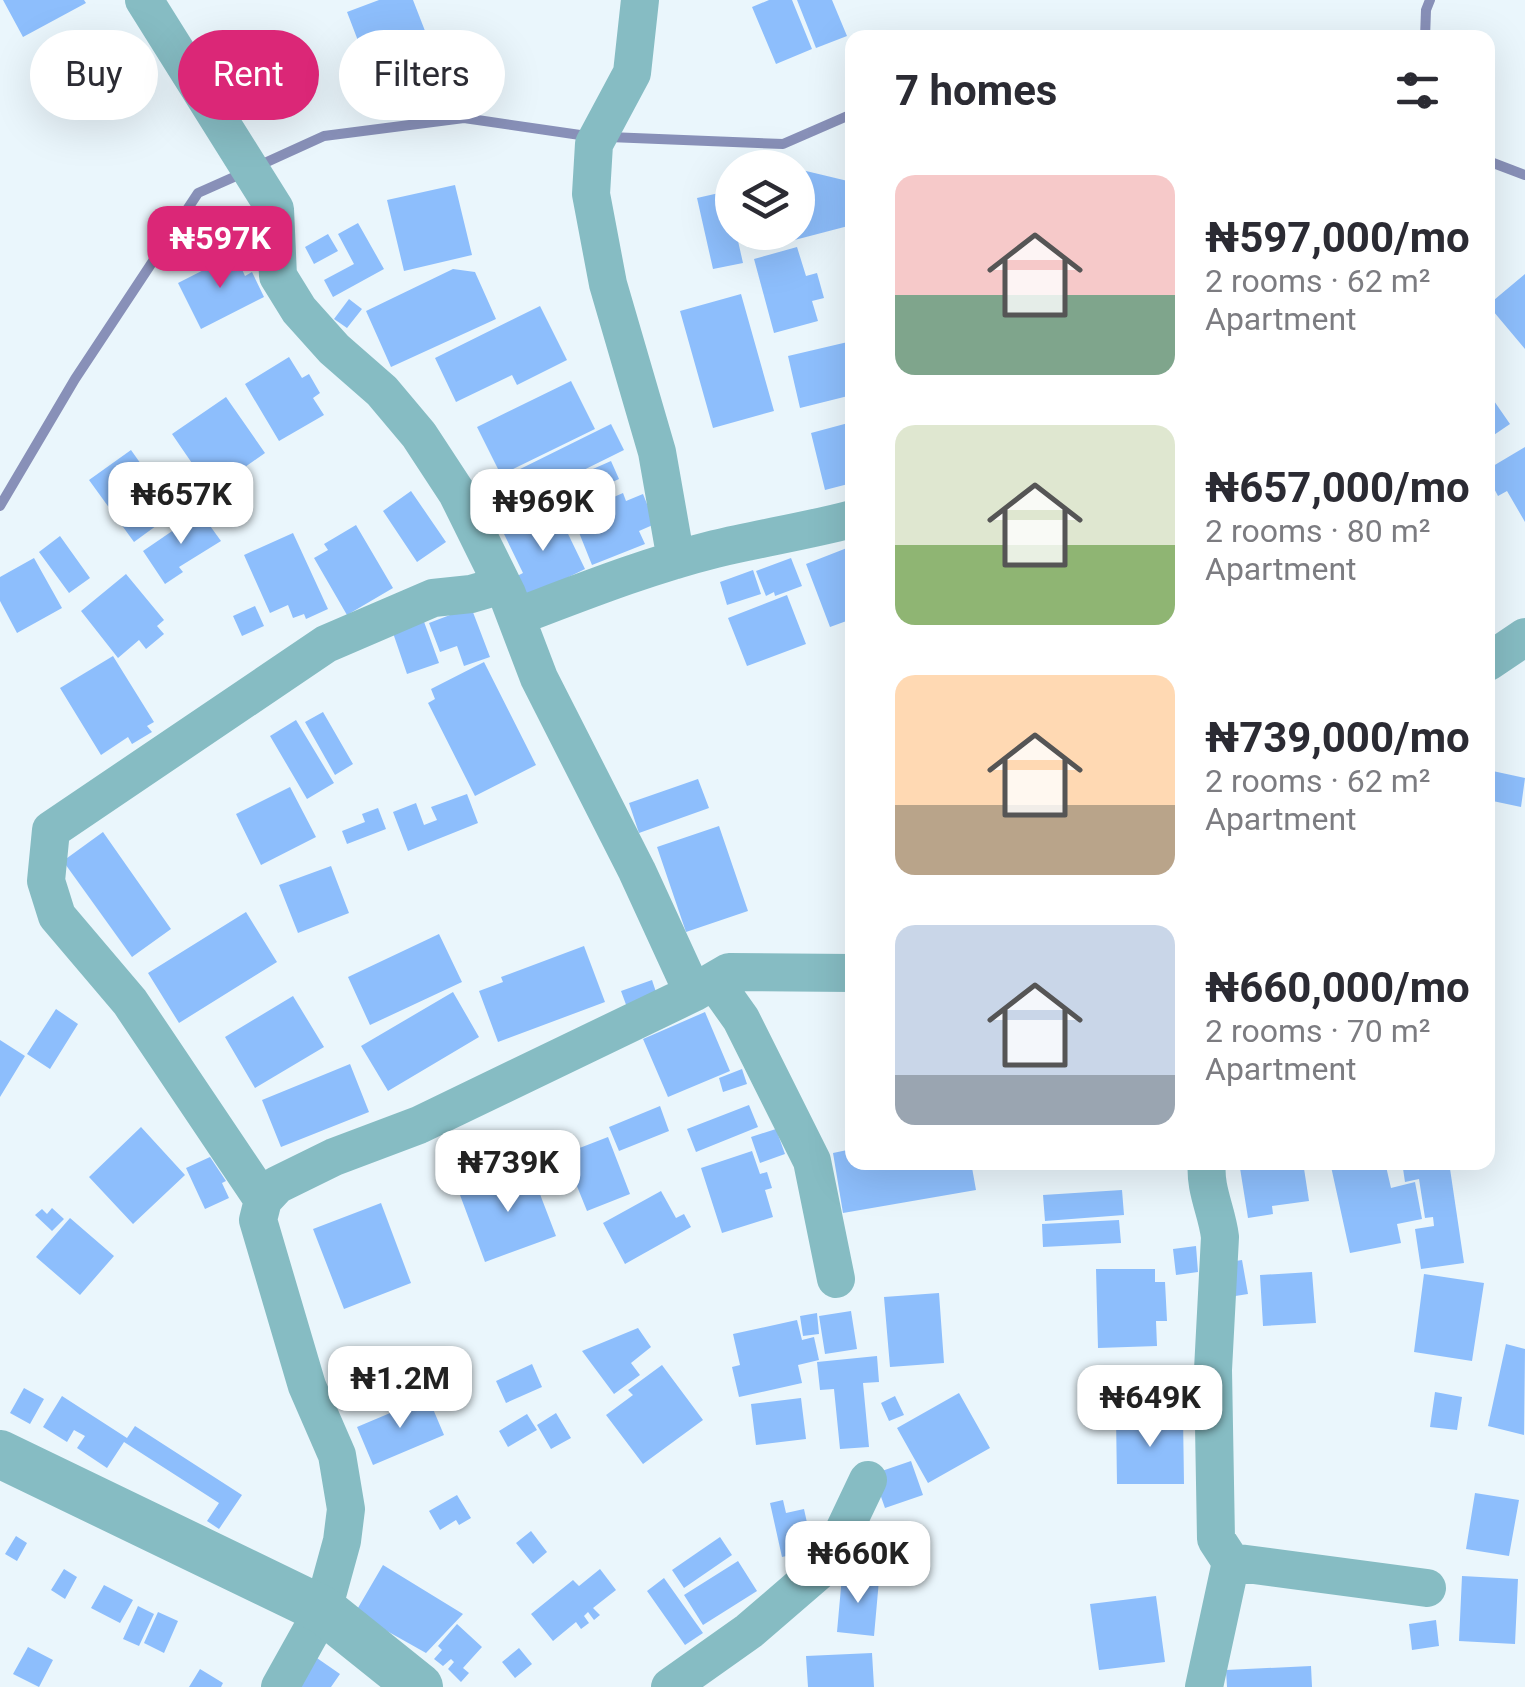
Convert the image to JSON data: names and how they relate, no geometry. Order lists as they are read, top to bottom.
{
  "page": {
    "chip": ["Buy", "Rent", "Filters"],
    "heading": "7 homes",
    "list": [
      {
        "name": "₦597,000/mo",
        "note": "2 rooms · 62 m² · Apartment"
      },
      {
        "name": "₦657,000/mo",
        "note": "2 rooms · 80 m² · Apartment"
      },
      {
        "name": "₦739,000/mo",
        "note": "2 rooms · 62 m² · Apartment"
      },
      {
        "name": "₦660,000/mo",
        "note": "2 rooms · 70 m² · Apartment"
      }
    ],
    "price": [
      "₦597K",
      "₦657K",
      "₦969K",
      "₦739K",
      "₦1.2M",
      "₦649K",
      "₦660K"
    ]
  }
}
